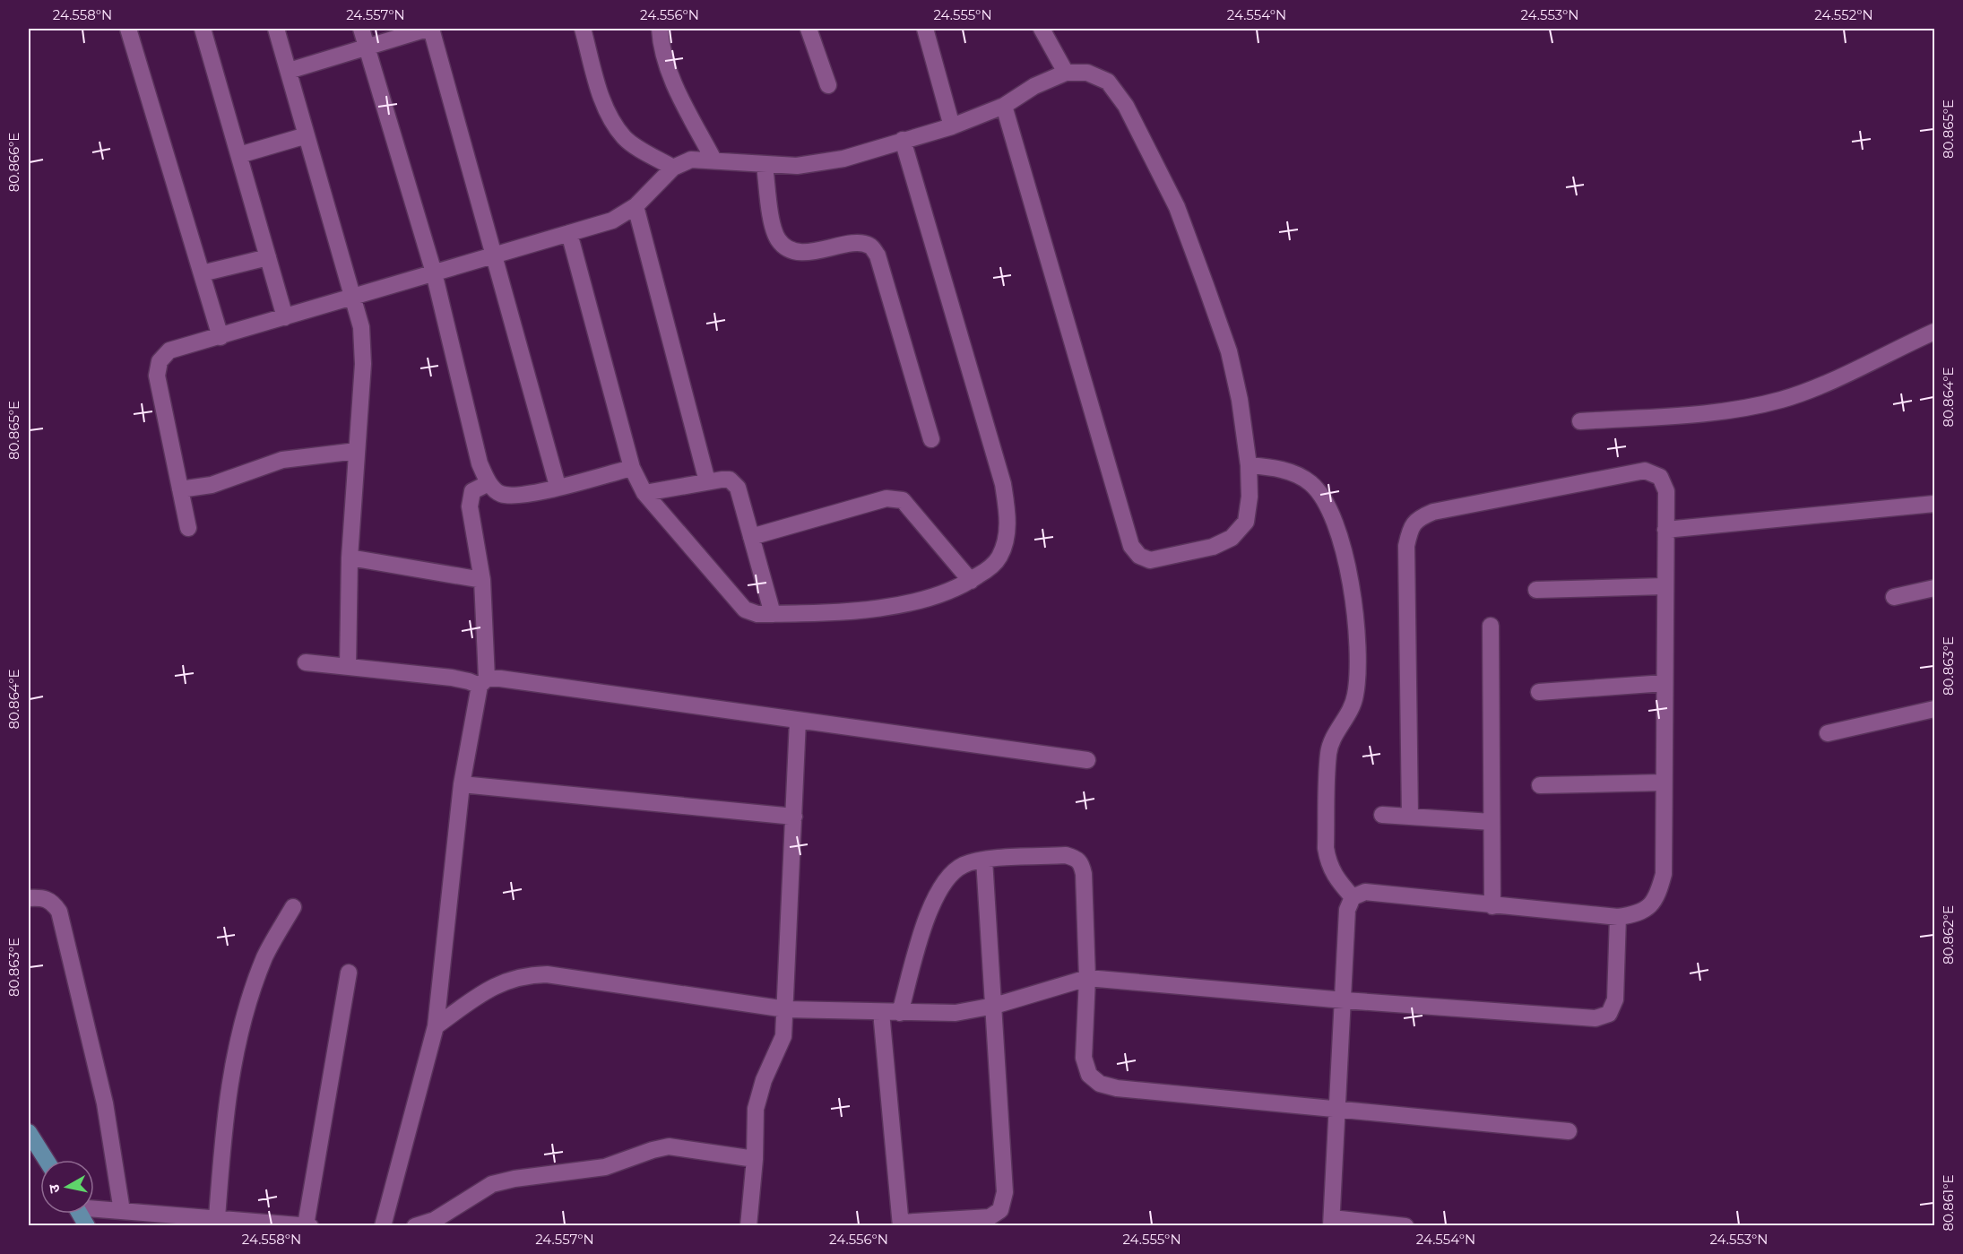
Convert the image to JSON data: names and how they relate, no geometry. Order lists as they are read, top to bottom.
{
  "north": "left",
  "coordinates": [
    "24.558°N",
    "24.557°N",
    "24.556°N",
    "24.555°N",
    "24.554°N",
    "24.553°N",
    "24.552°N",
    "80.865°E",
    "80.866°E",
    "80.864°E",
    "80.863°E",
    "80.862°E",
    "80.861°E"
  ]
}
